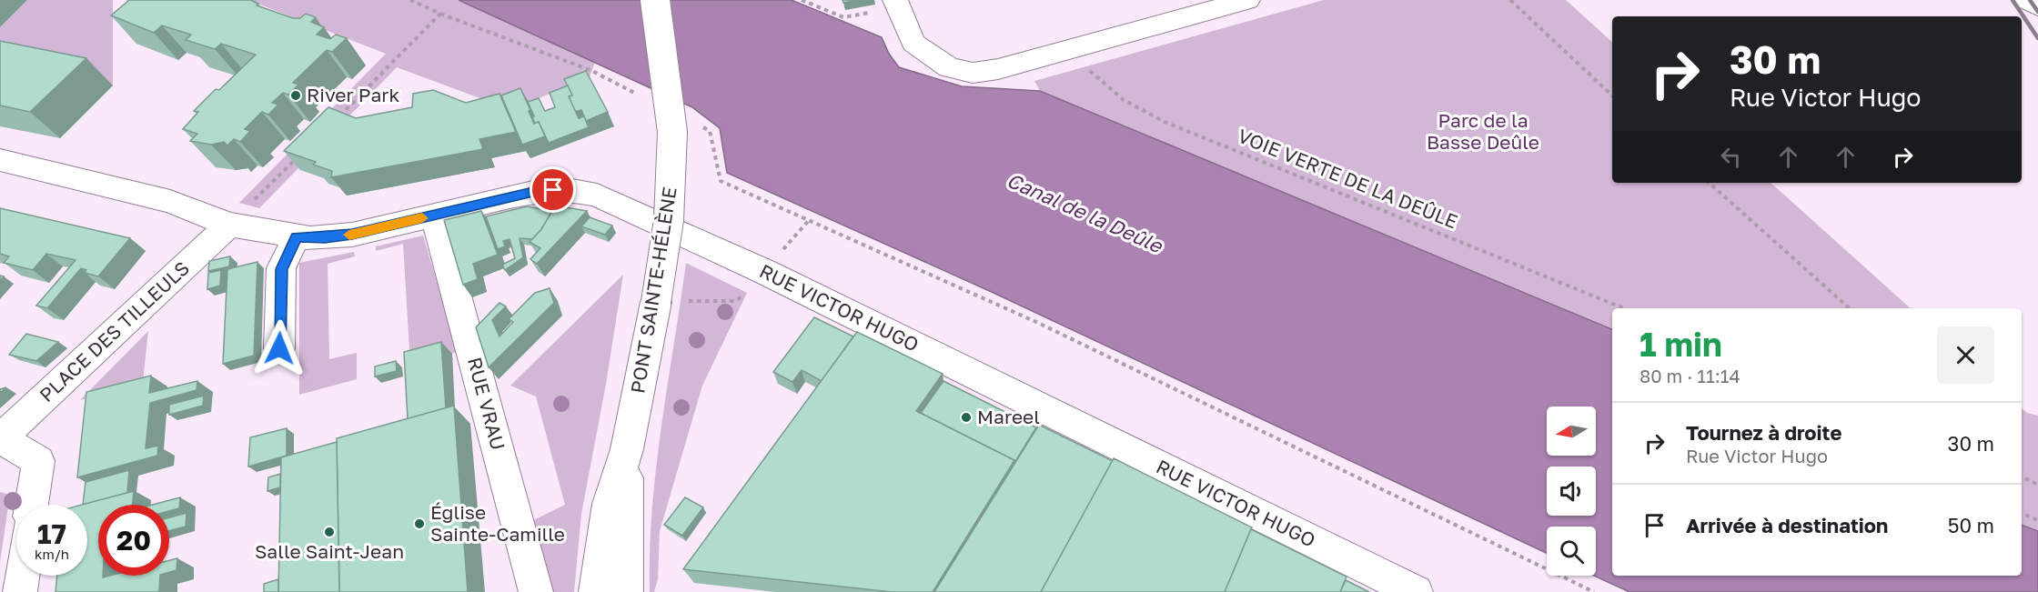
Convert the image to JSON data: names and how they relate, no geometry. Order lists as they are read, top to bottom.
{
  "streets": {
    "street": [
      "PONT SAINTE-HÉLÈNE",
      "RUE VICTOR HUGO",
      "PLACE DES TILLEULS",
      "RUE VRAU"
    ],
    "path": ["VOIE VERTE DE LA DEÛLE"]
  },
  "crossings": [
    ["RUE VICTOR HUGO", "PLACE DES TILLEULS"],
    ["RUE VICTOR HUGO", "RUE VRAU"]
  ],
  "water": ["Canal de la Deûle"],
  "parks": ["Parc de la Basse Deûle"],
  "places": [
    "River Park",
    "Mareel",
    "Église Sainte-Camille",
    "Salle Saint-Jean"
  ],
  "north": "left",
  "page": {
    "turn": ["30 m", "Rue Victor Hugo"],
    "heading": ["1 min", "80 m · 11:14"],
    "list": [
      {
        "name": "Tournez à droite",
        "note": "Rue Victor Hugo",
        "value": "30 m"
      },
      {
        "name": "Arrivée à destination",
        "value": "50 m"
      }
    ],
    "speed": "17 km/h",
    "limit": "20"
  }
}
